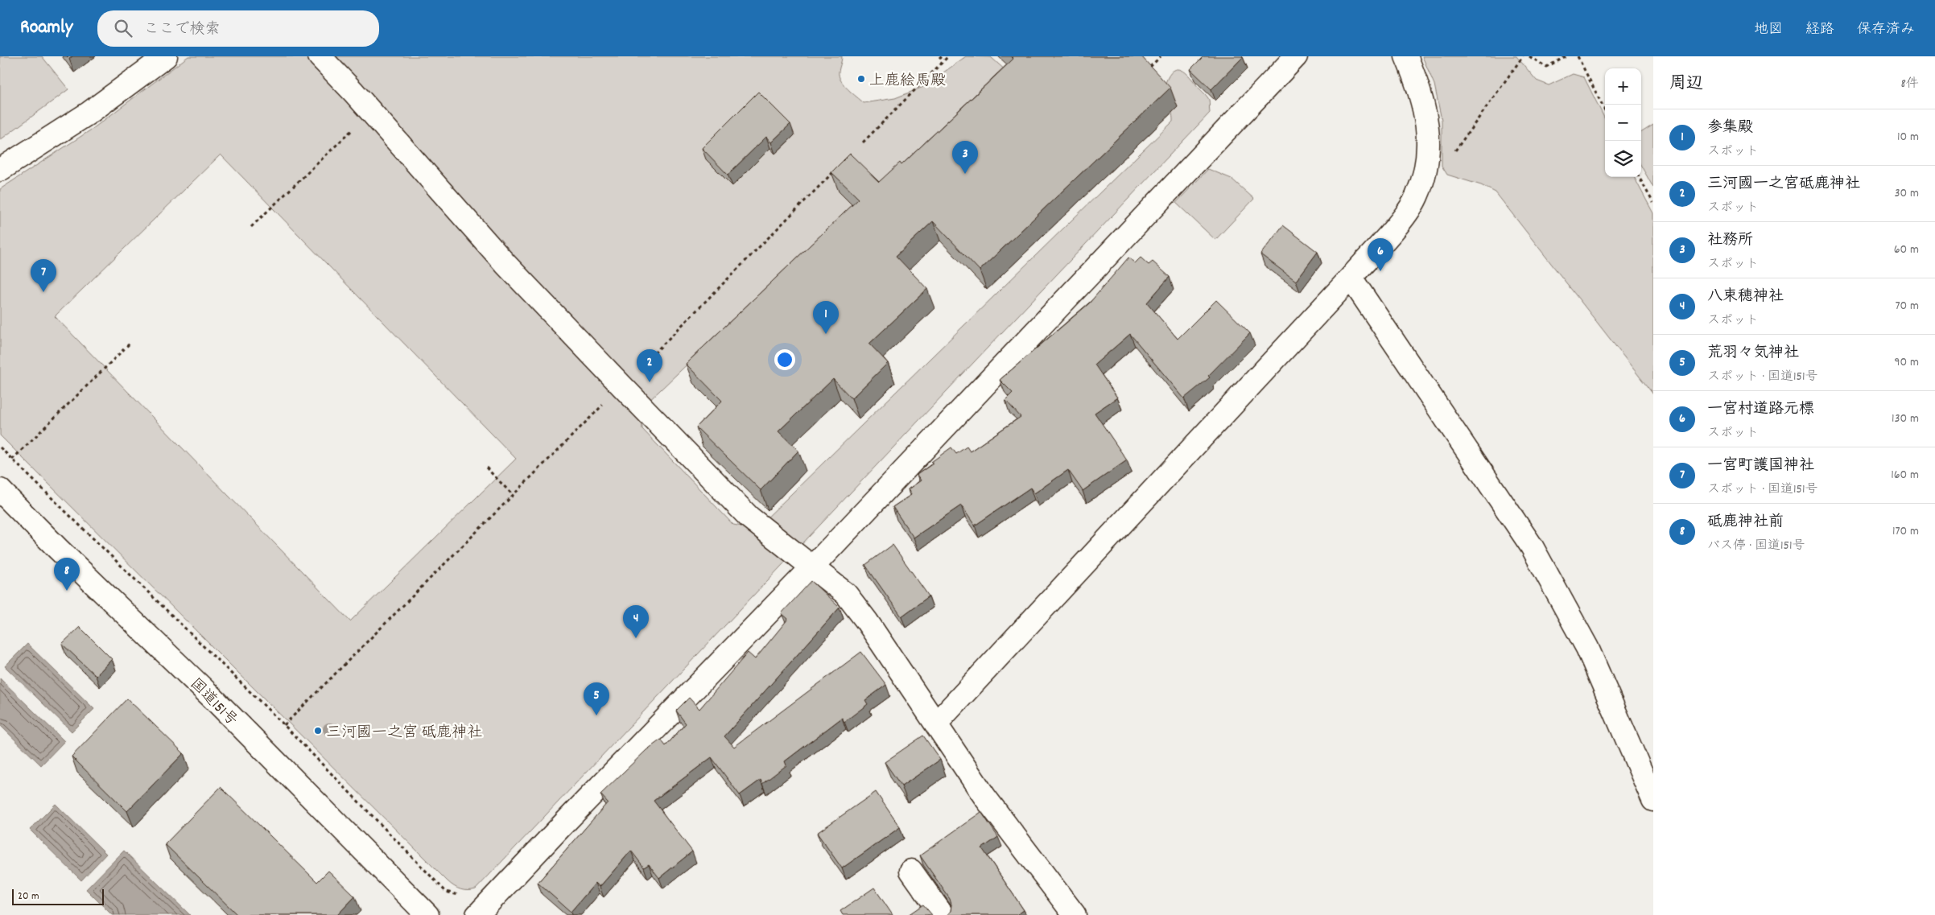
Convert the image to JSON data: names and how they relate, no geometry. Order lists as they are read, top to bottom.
{
  "streets": {
    "main road": ["国道151号"]
  },
  "places": ["上鹿絵馬殿", "三河國一之宮 砥鹿神社"],
  "scale_bar": "20 m",
  "page": {
    "header": "Roamly",
    "search": "ここで検索",
    "nav": ["地図", "経路", "保存済み"],
    "heading": ["周辺", "8件"],
    "map_buttons": ["+", "−"],
    "list": [
      {
        "mark": "1",
        "name": "参集殿",
        "note": "スポット",
        "value": "10 m"
      },
      {
        "mark": "2",
        "name": "三河國一之宮砥鹿神社",
        "note": "スポット",
        "value": "30 m"
      },
      {
        "mark": "3",
        "name": "社務所",
        "note": "スポット",
        "value": "60 m"
      },
      {
        "mark": "4",
        "name": "八束穂神社",
        "note": "スポット",
        "value": "70 m"
      },
      {
        "mark": "5",
        "name": "荒羽々気神社",
        "note": "スポット · 国道151号",
        "value": "90 m"
      },
      {
        "mark": "6",
        "name": "一宮村道路元標",
        "note": "スポット",
        "value": "130 m"
      },
      {
        "mark": "7",
        "name": "一宮町護国神社",
        "note": "スポット · 国道151号",
        "value": "160 m"
      },
      {
        "mark": "8",
        "name": "砥鹿神社前",
        "note": "バス停 · 国道151号",
        "value": "170 m"
      }
    ],
    "pins": [
      "3",
      "6",
      "7",
      "1",
      "2",
      "8",
      "4",
      "5"
    ],
    "scale": "20 m"
  }
}
